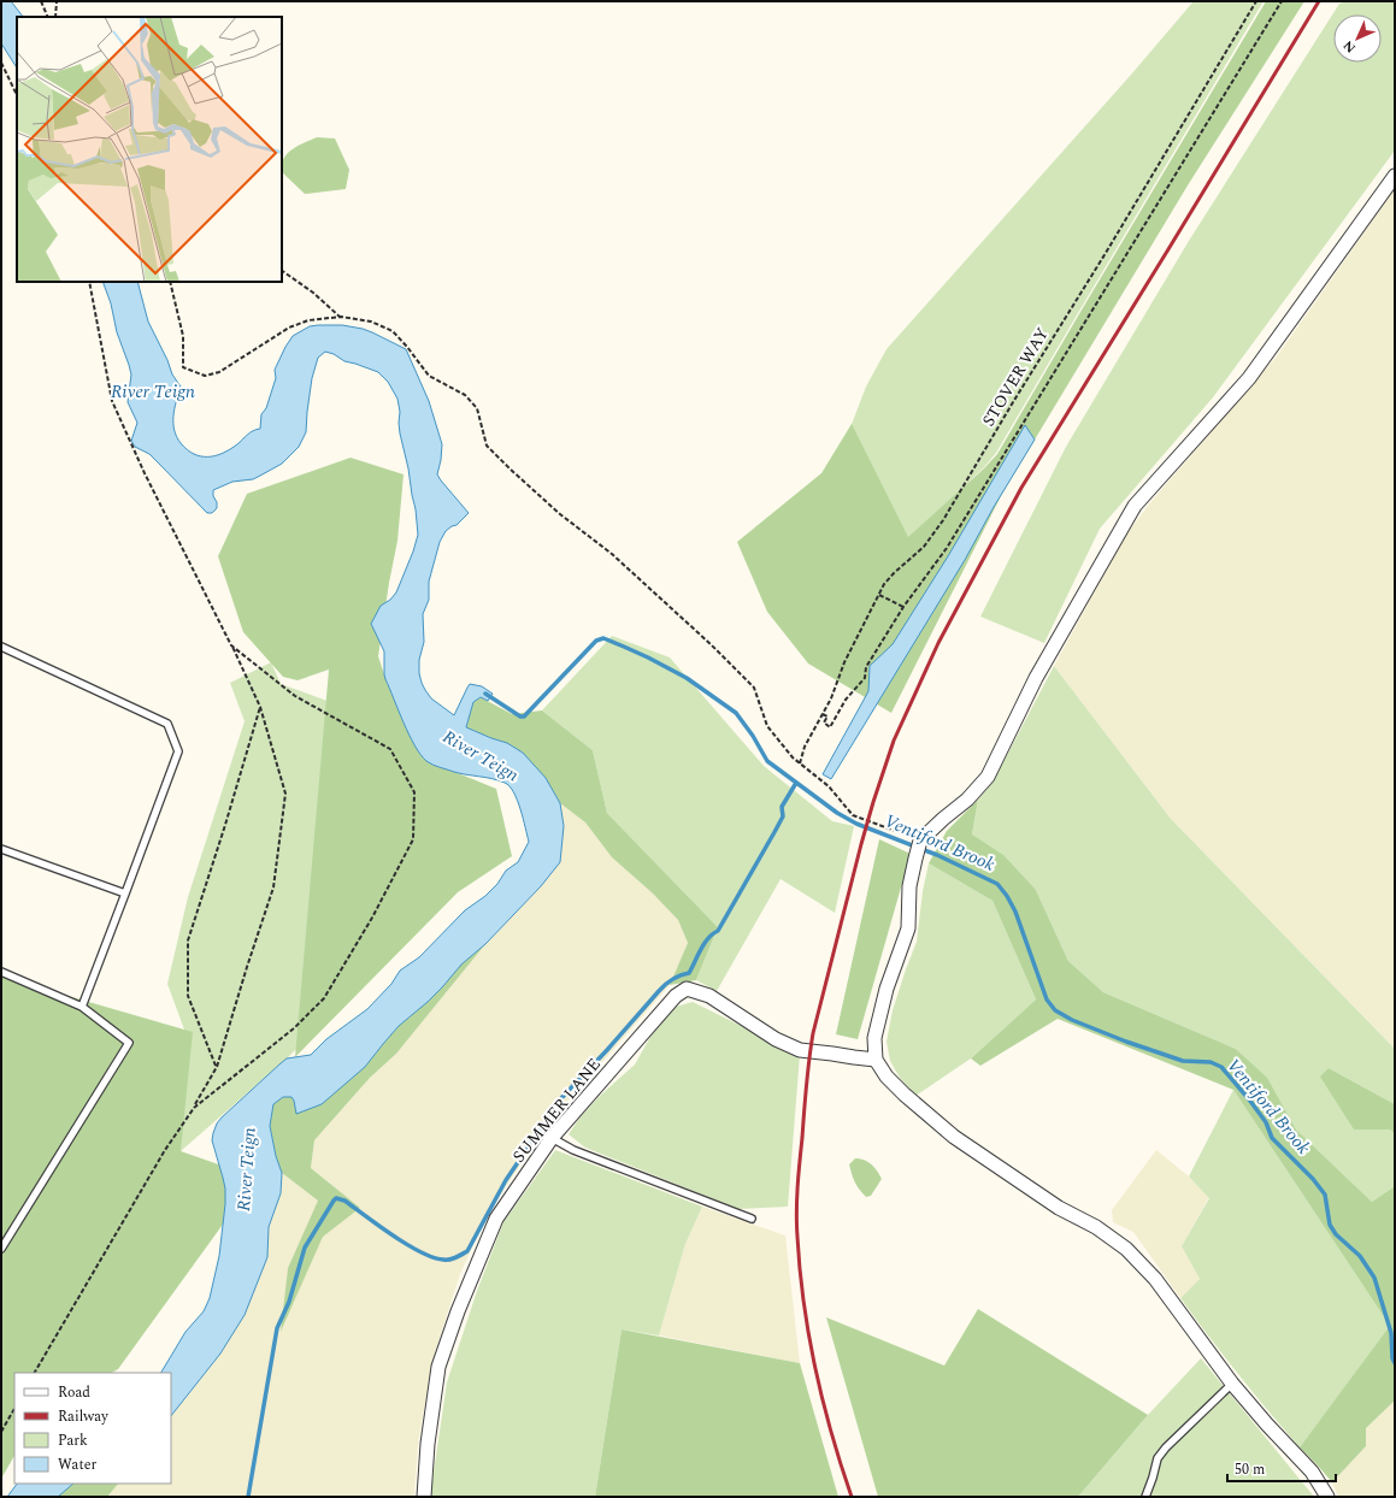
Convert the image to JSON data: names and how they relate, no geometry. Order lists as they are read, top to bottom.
{
  "streets": {
    "street": ["SUMMER LANE"],
    "path": ["STOVER WAY"]
  },
  "water": ["River Teign", "Ventiford Brook"],
  "legend": [
    "Road",
    "Railway",
    "Park",
    "Water"
  ],
  "scale_bar": "50 m",
  "north": "bottom left"
}
